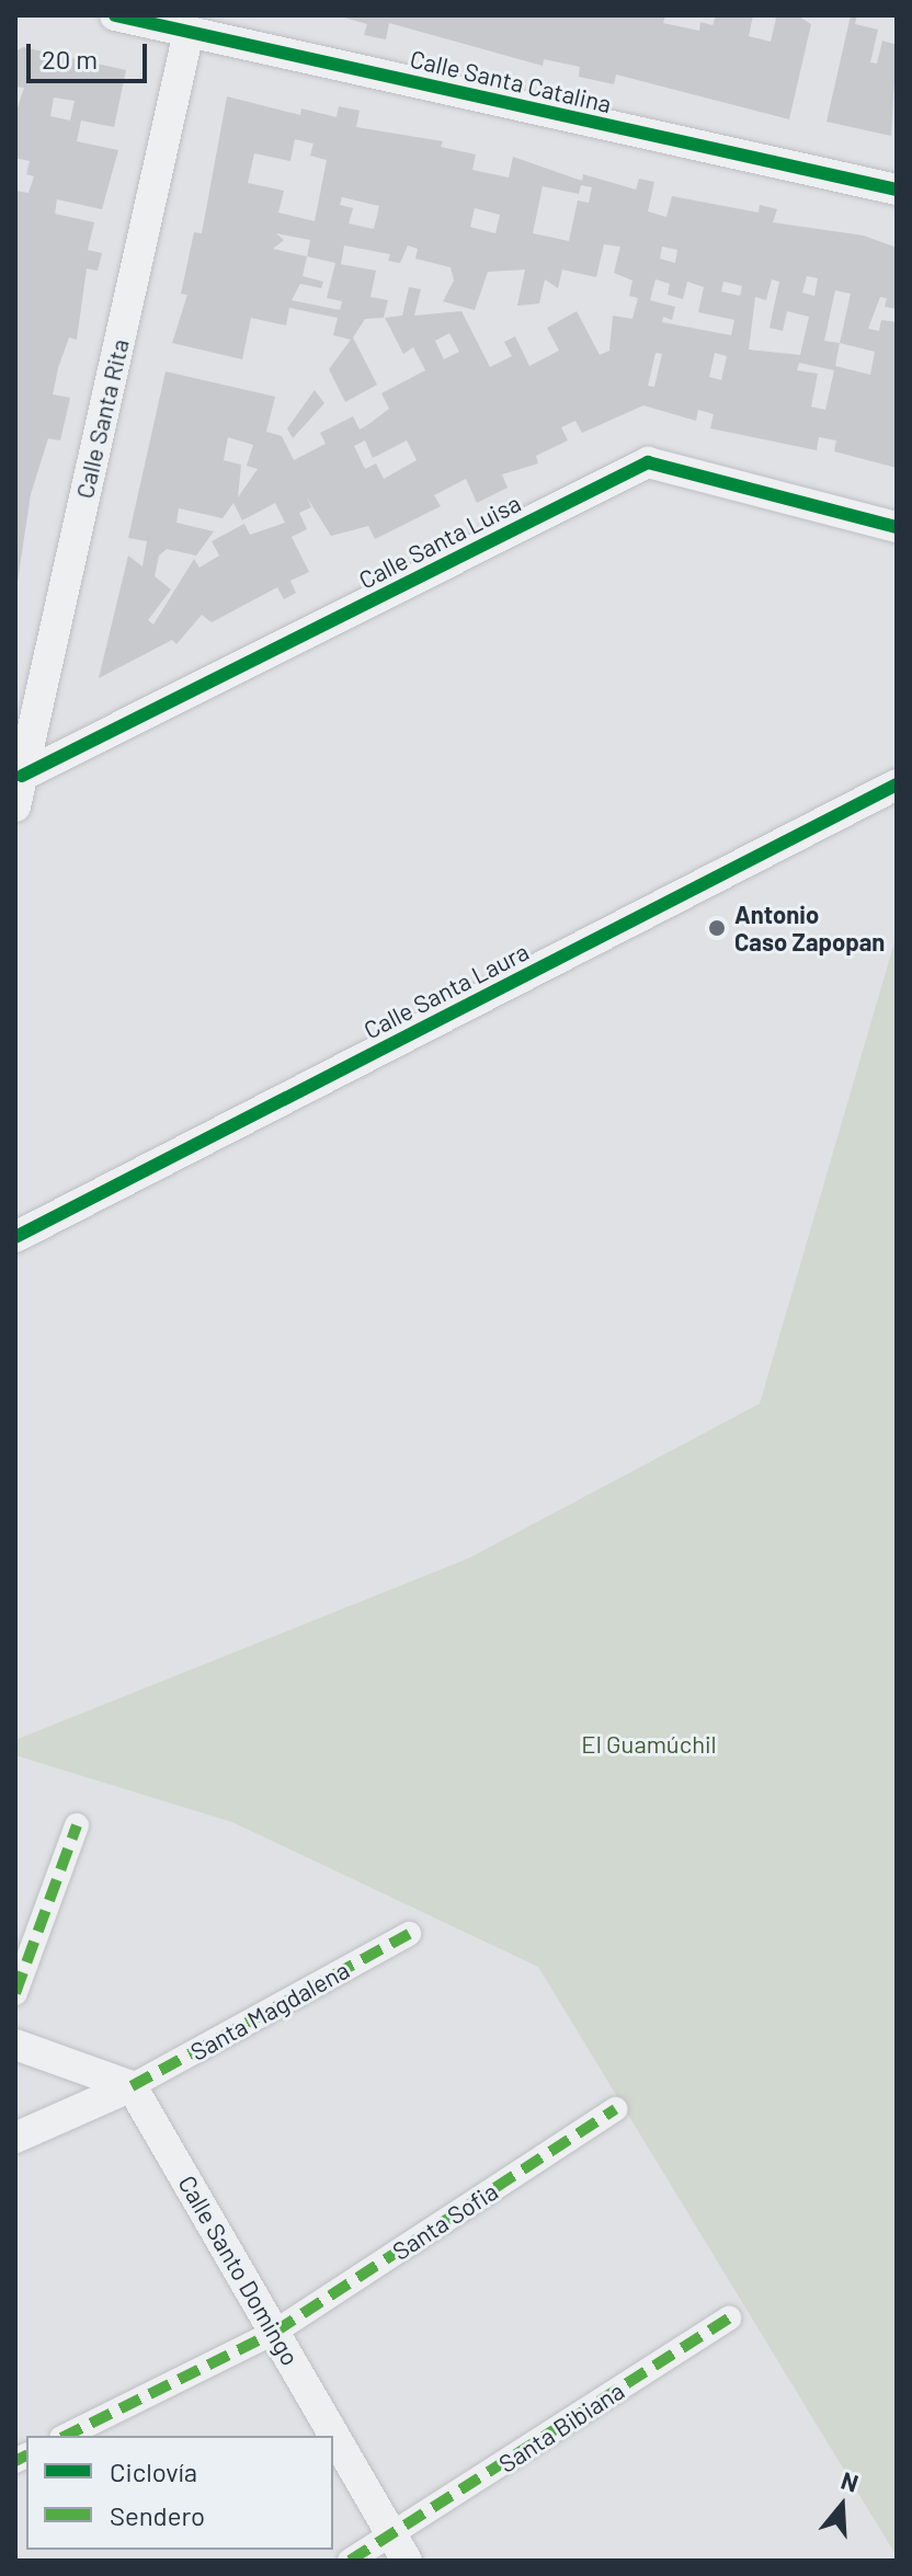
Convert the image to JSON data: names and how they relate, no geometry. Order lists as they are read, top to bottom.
{
  "streets": {
    "street": [
      "Calle Santa Catalina",
      "Calle Santa Rita",
      "Calle Santa Luisa",
      "Calle Santa Laura",
      "Santa Magdalena",
      "Santa Sofia",
      "Calle Santo Domingo",
      "Santa Bibiana"
    ]
  },
  "crossings": [
    ["Calle Santa Catalina", "Calle Santa Rita"],
    ["Calle Santa Rita", "Calle Santa Luisa"],
    ["Santa Magdalena", "Calle Santo Domingo"],
    ["Santa Sofia", "Calle Santo Domingo"],
    ["Calle Santo Domingo", "Santa Bibiana"]
  ],
  "parks": ["El Guamúchil"],
  "places": ["Antonio Caso Zapopan"],
  "legend": ["Ciclovía", "Sendero"],
  "scale_bar": "20 m",
  "north": "top"
}
